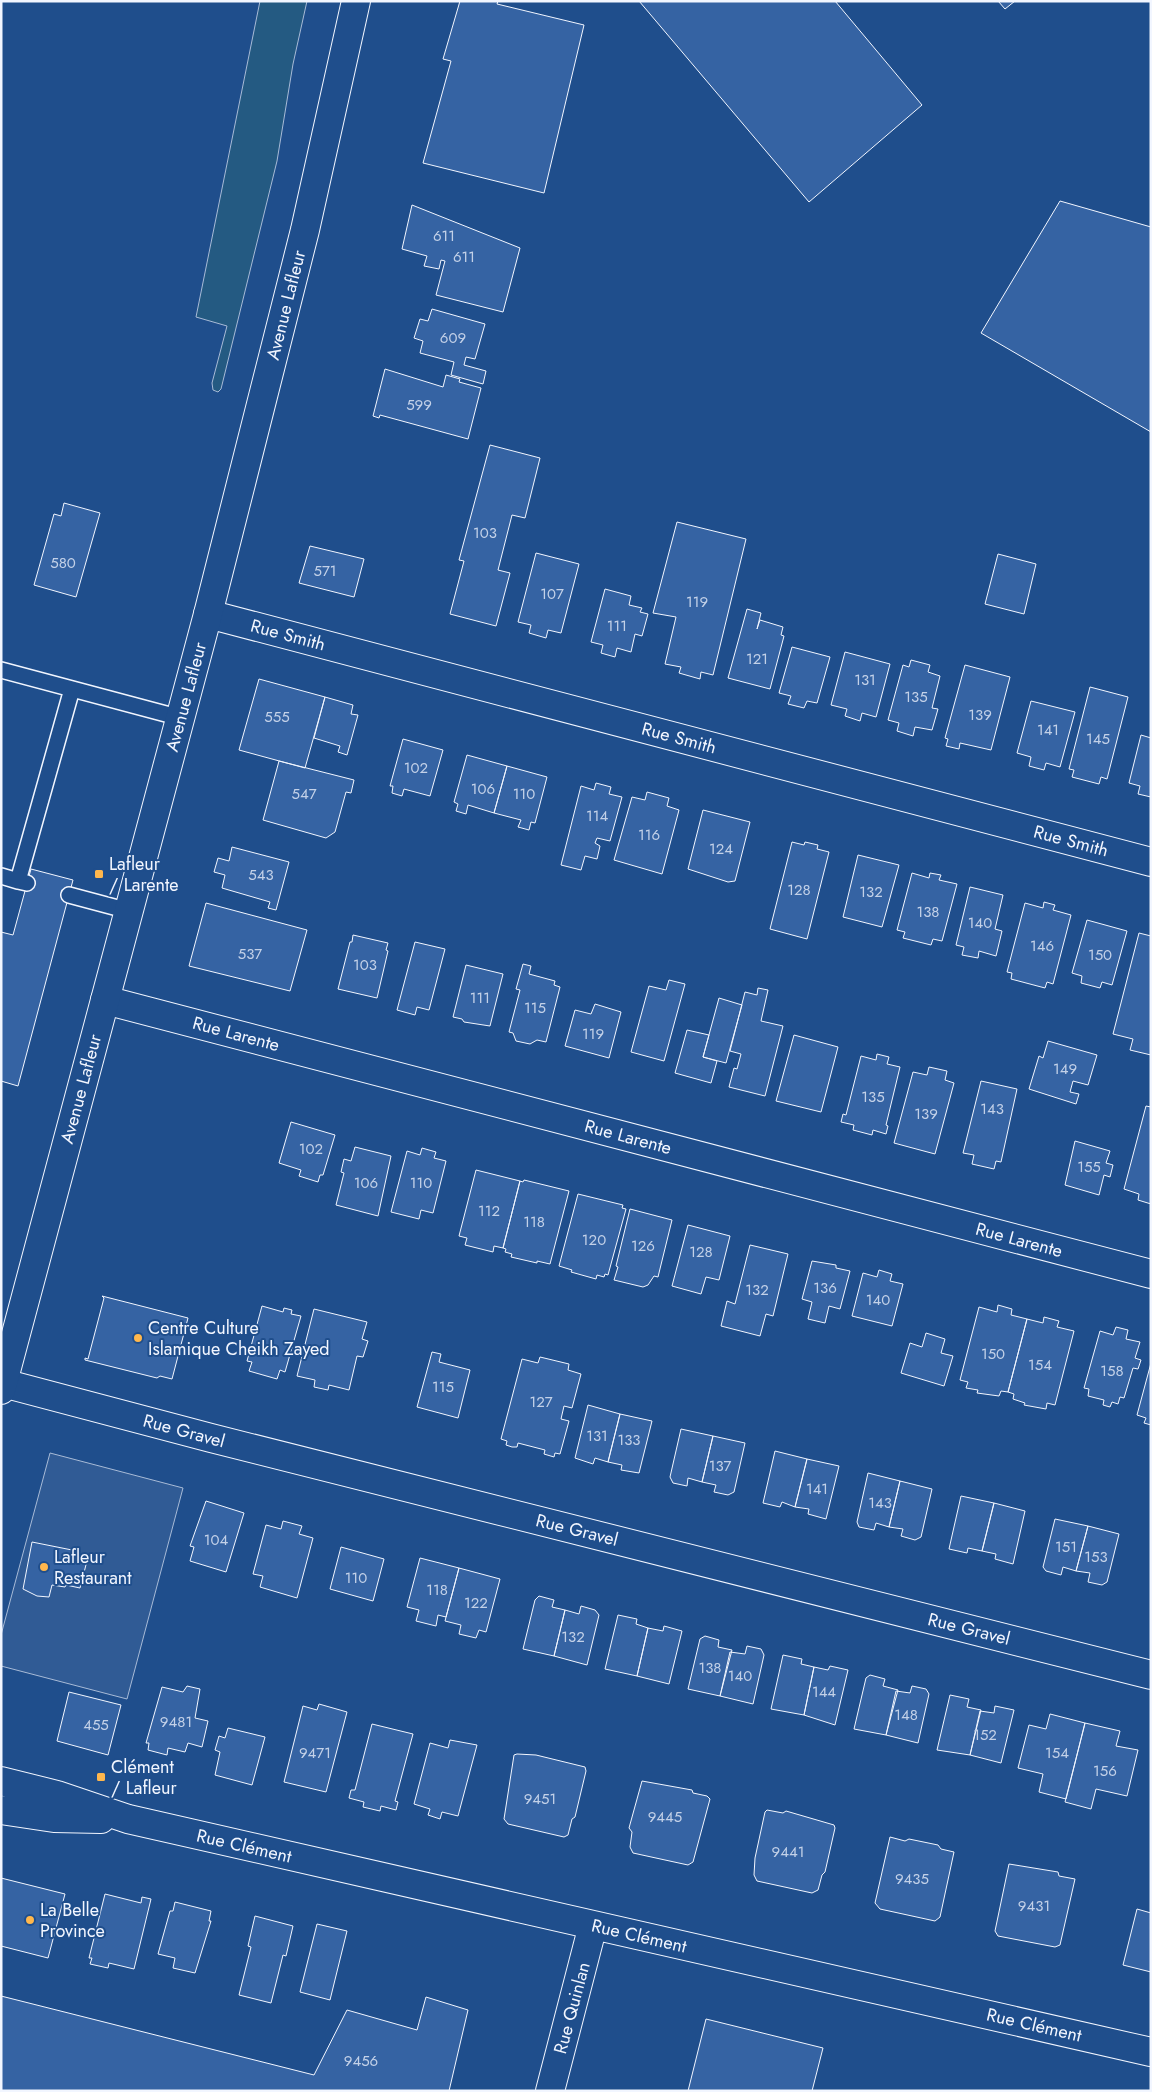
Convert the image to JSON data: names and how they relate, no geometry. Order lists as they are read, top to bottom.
{
  "streets": {
    "street": [
      "Avenue Lafleur",
      "Rue Smith",
      "Rue Larente",
      "Rue Gravel",
      "Rue Clément",
      "Rue Quinlan"
    ]
  },
  "crossings": [
    ["Avenue Lafleur", "Rue Smith"],
    ["Avenue Lafleur", "Rue Larente"],
    ["Avenue Lafleur", "Rue Gravel"],
    ["Rue Clément", "Rue Quinlan"]
  ],
  "places": {
    "transit": ["Lafleur / Larente", "Clément / Lafleur"],
    "other": ["Centre Culture Islamique Cheikh Zayed", "Lafleur Restaurant", "La Belle Province"]
  },
  "house_numbers": [
    "611",
    "611",
    "609",
    "599",
    "103",
    "580",
    "571",
    "107",
    "119",
    "111",
    "121",
    "131",
    "135",
    "139",
    "555",
    "141",
    "145",
    "102",
    "106",
    "547",
    "110",
    "114",
    "116",
    "124",
    "543",
    "128",
    "132",
    "138",
    "140",
    "146",
    "537",
    "150",
    "103",
    "111",
    "115",
    "119",
    "149",
    "135",
    "143",
    "139",
    "102",
    "155",
    "106",
    "110",
    "112",
    "118",
    "120",
    "126",
    "128",
    "136",
    "132",
    "140",
    "150",
    "154",
    "158",
    "115",
    "127",
    "131",
    "133",
    "137",
    "141",
    "143",
    "104",
    "151",
    "153",
    "110",
    "118",
    "122",
    "132",
    "138",
    "140",
    "144",
    "148",
    "9481",
    "455",
    "152",
    "9471",
    "154",
    "156",
    "9451",
    "9445",
    "9441",
    "9435",
    "9431",
    "9456"
  ]
}
